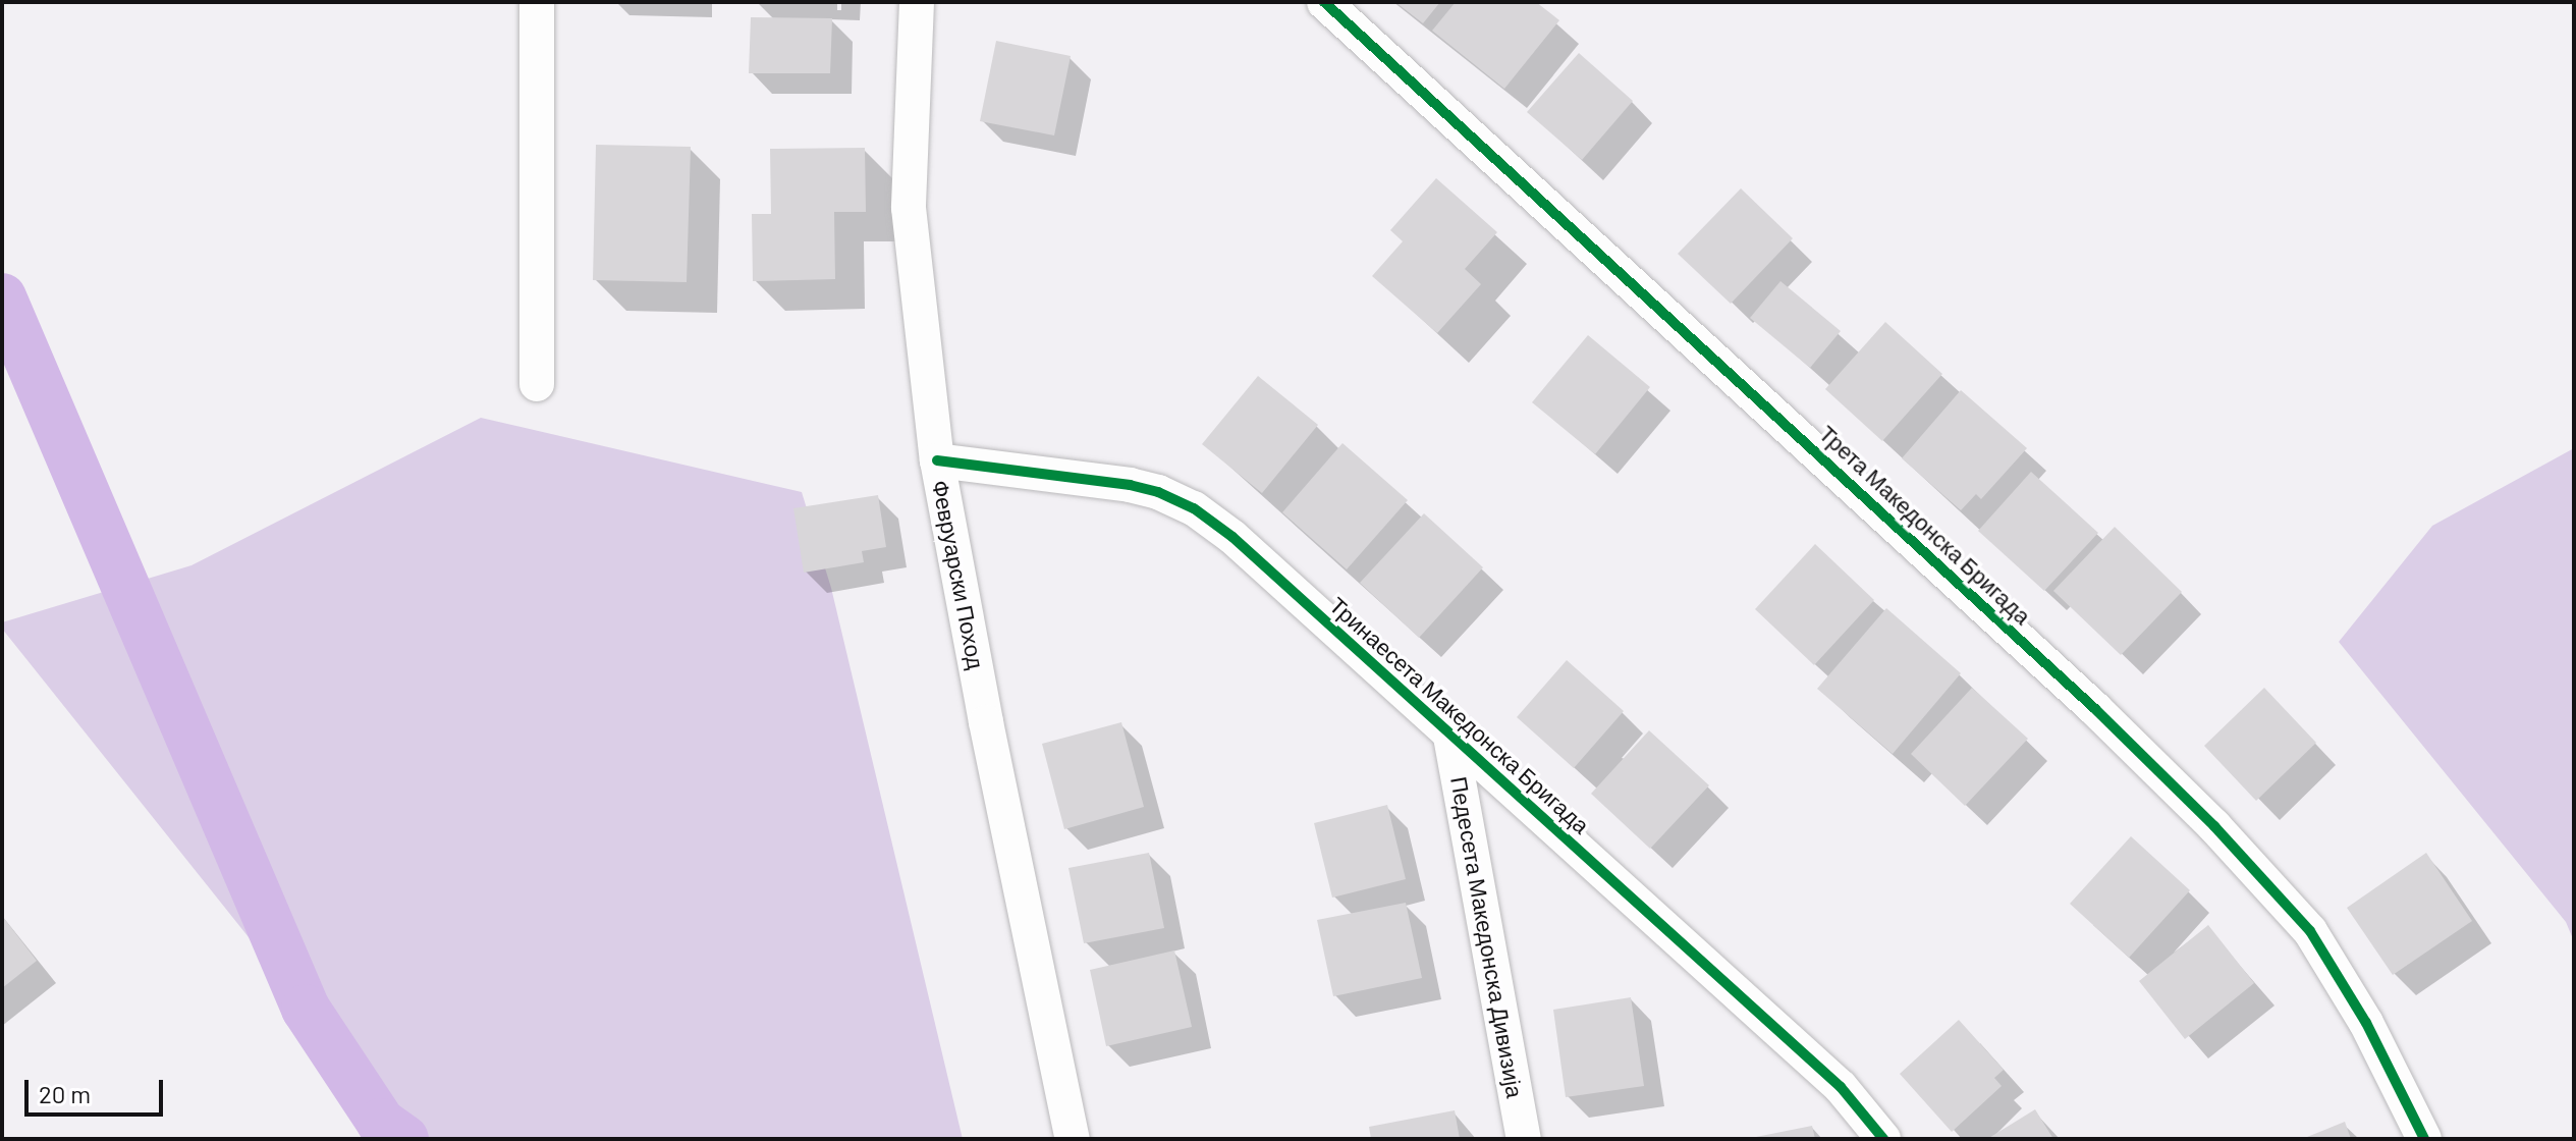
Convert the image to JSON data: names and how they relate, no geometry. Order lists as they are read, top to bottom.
{
  "streets": {
    "street": [
      "Трета Македонска Бригада",
      "Февруарски Поход",
      "Тринаесета Македонска Бригада",
      "Педесета Македонска Дивизија"
    ]
  },
  "crossings": [
    ["Февруарски Поход", "Тринаесета Македонска Бригада"],
    ["Тринаесета Македонска Бригада", "Педесета Македонска Дивизија"]
  ],
  "scale_bar": "20 m"
}
